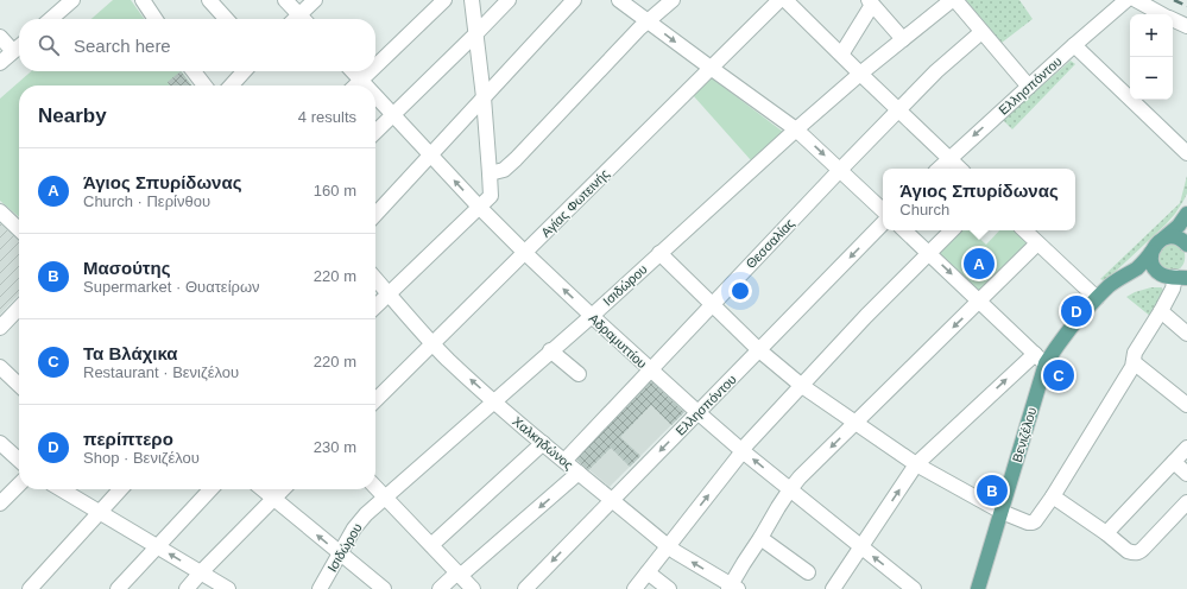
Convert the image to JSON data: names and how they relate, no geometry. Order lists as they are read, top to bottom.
{
  "streets": {
    "main road": ["Βενιζέλου"],
    "street": [
      "Ελλησπόντου",
      "Αγίας Φωτεινής",
      "Θεσσαλίας",
      "Ισιδώρου",
      "Αδραμυττίου",
      "Χαλκηδώνος"
    ]
  },
  "crossings": [
    ["Ελλησπόντου", "Αδραμυττίου"],
    ["Ελλησπόντου", "Χαλκηδώνος"],
    ["Αγίας Φωτεινής", "Αδραμυττίου"],
    ["Αγίας Φωτεινής", "Χαλκηδώνος"],
    ["Θεσσαλίας", "Αδραμυττίου"],
    ["Θεσσαλίας", "Χαλκηδώνος"],
    ["Ισιδώρου", "Αδραμυττίου"],
    ["Ισιδώρου", "Χαλκηδώνος"]
  ],
  "page": {
    "map_buttons": ["+", "−"],
    "search": "Search here",
    "heading": ["Nearby", "4 results"],
    "list": [
      {
        "mark": "A",
        "name": "Άγιος Σπυρίδωνας",
        "note": "Church · Περίνθου",
        "value": "160 m"
      },
      {
        "mark": "B",
        "name": "Μασούτης",
        "note": "Supermarket · Θυατείρων",
        "value": "220 m"
      },
      {
        "mark": "C",
        "name": "Τα Βλάχικα",
        "note": "Restaurant · Βενιζέλου",
        "value": "220 m"
      },
      {
        "mark": "D",
        "name": "περίπτερο",
        "note": "Shop · Βενιζέλου",
        "value": "230 m"
      }
    ],
    "popup": ["Άγιος Σπυρίδωνας", "Church"],
    "pins": [
      "A",
      "D",
      "C",
      "B"
    ]
  }
}
